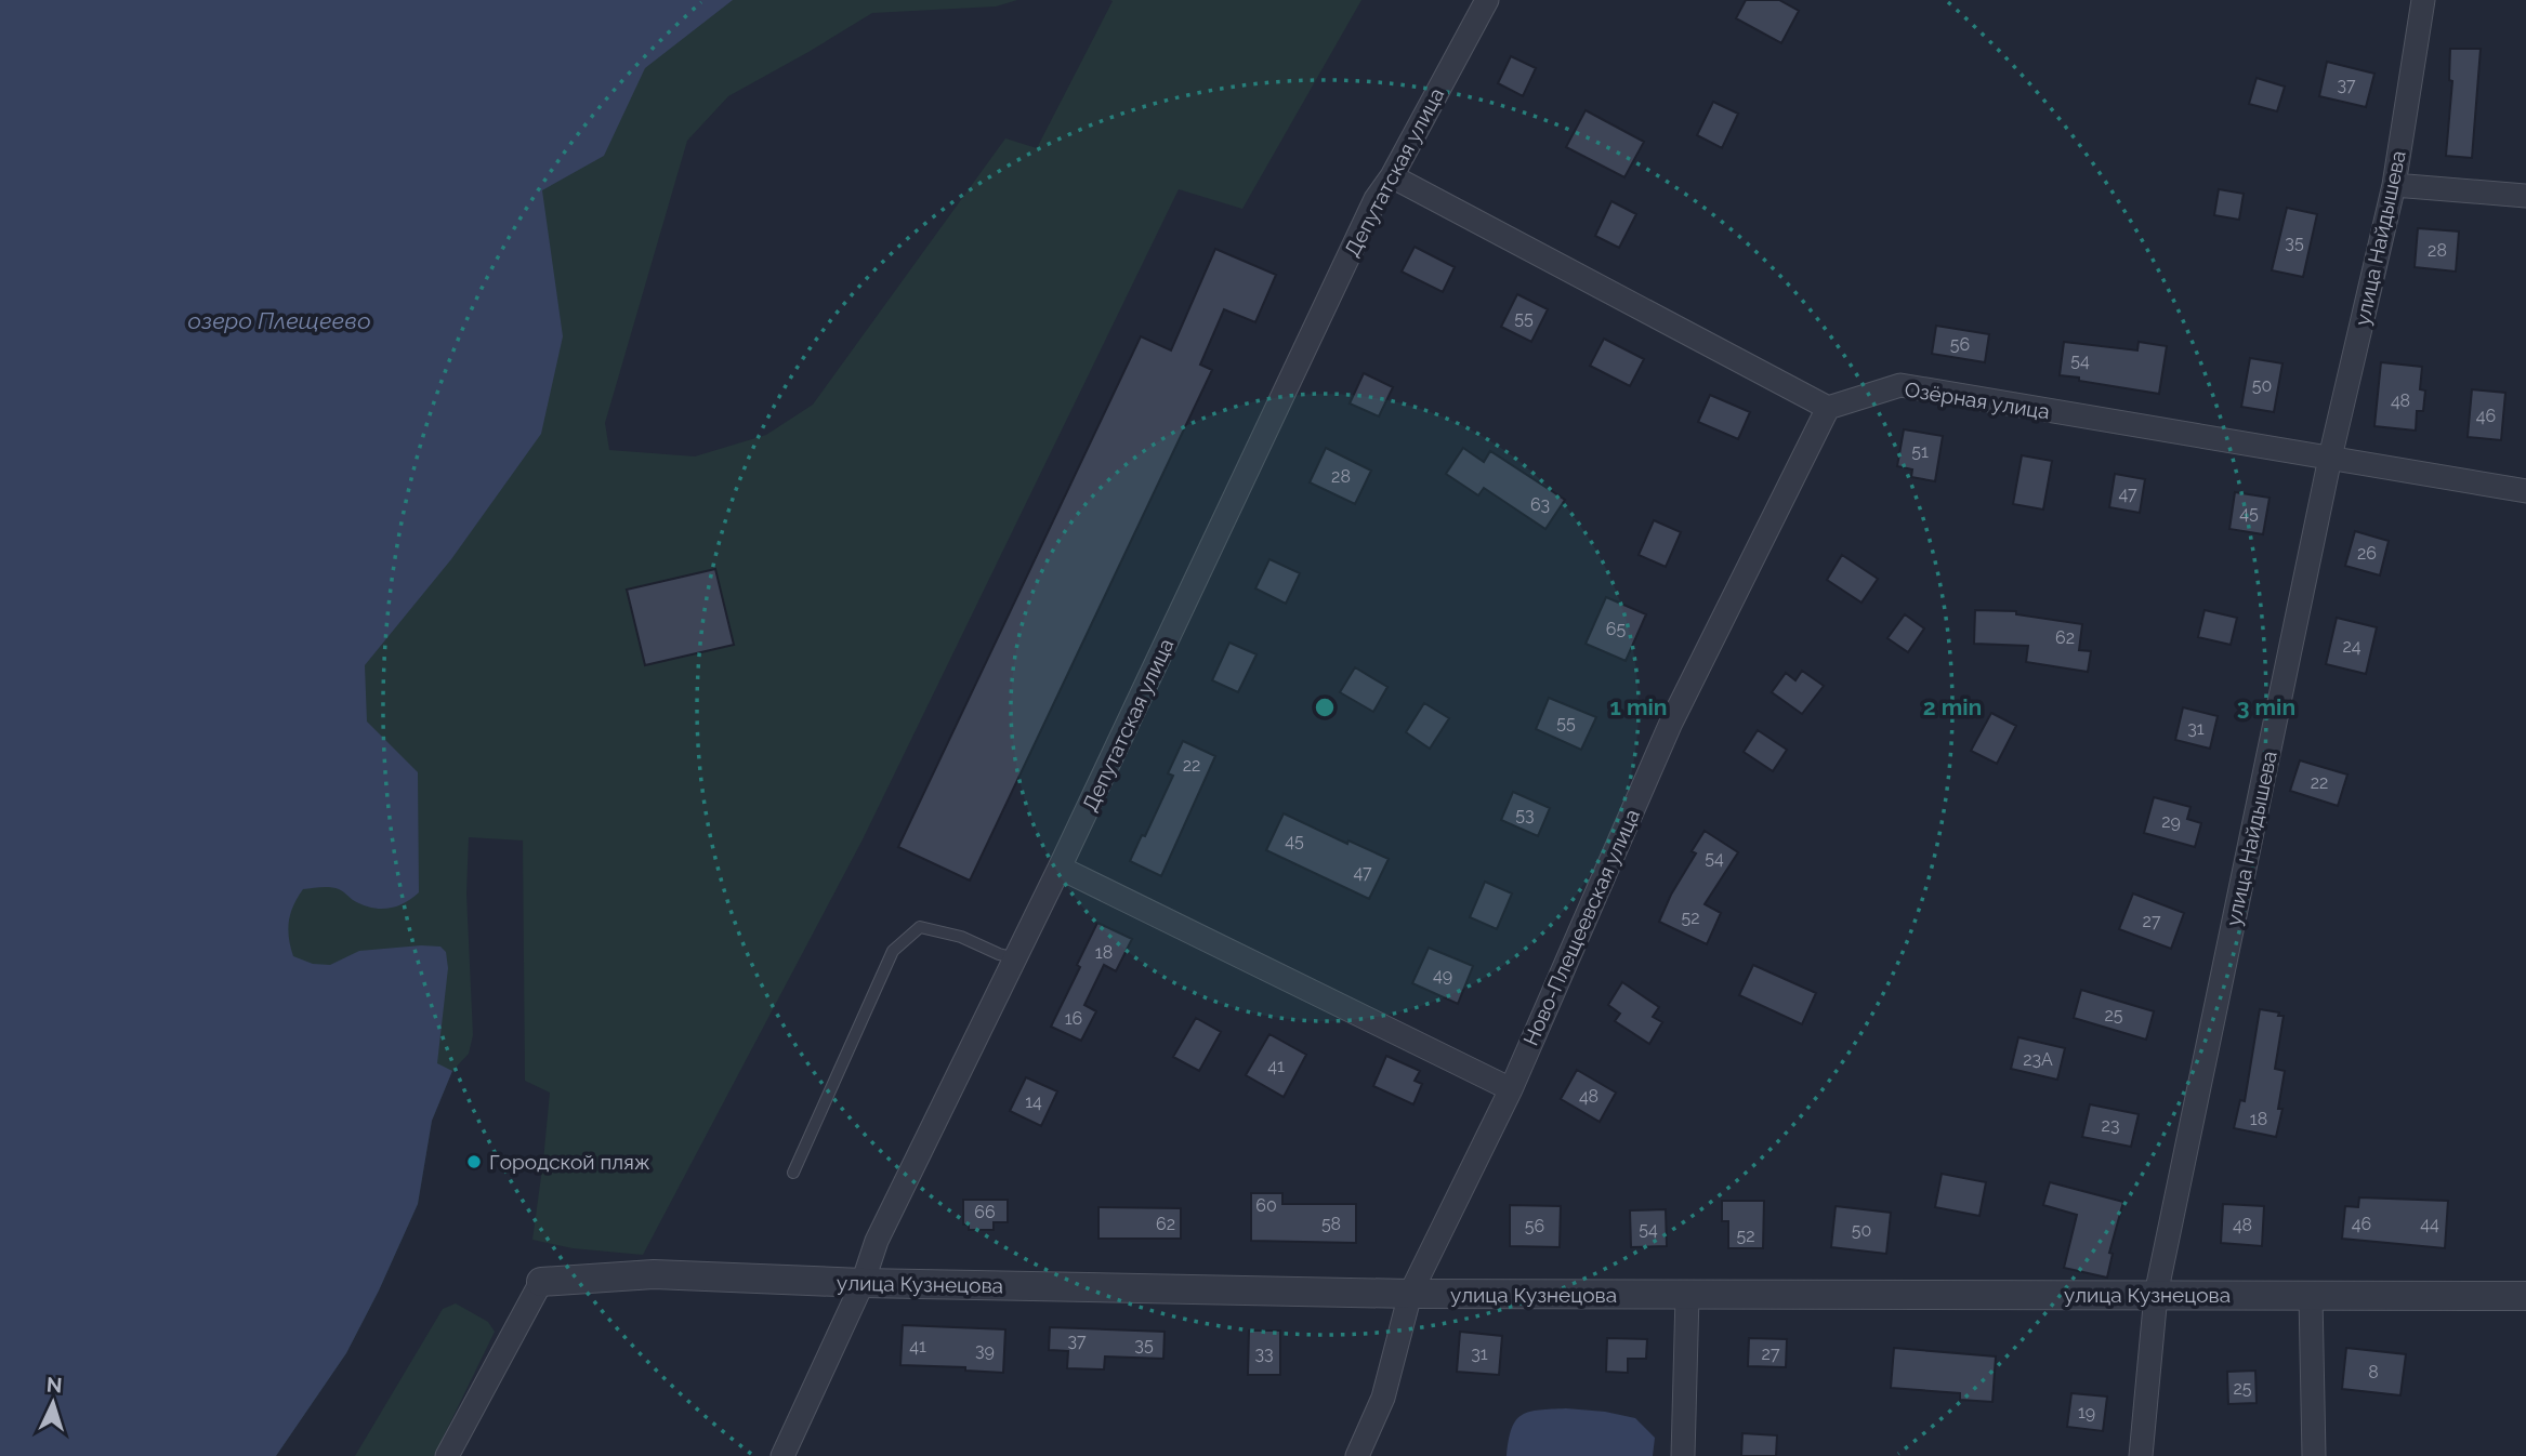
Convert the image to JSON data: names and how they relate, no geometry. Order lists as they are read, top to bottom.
{
  "streets": {
    "street": [
      "Депутатская улица",
      "улица Найдышева",
      "Озёрная улица",
      "Ново-Плещеевская улица",
      "улица Кузнецова"
    ]
  },
  "crossings": [
    ["Депутатская улица", "улица Кузнецова"],
    ["улица Найдышева", "Озёрная улица"],
    ["улица Найдышева", "улица Кузнецова"],
    ["Озёрная улица", "Ново-Плещеевская улица"],
    ["Ново-Плещеевская улица", "улица Кузнецова"]
  ],
  "water": ["озеро Плещеево"],
  "places": ["Городской пляж"],
  "house_numbers": [
    "37",
    "35",
    "28",
    "55",
    "56",
    "54",
    "50",
    "48",
    "46",
    "51",
    "28",
    "47",
    "63",
    "45",
    "26",
    "65",
    "62",
    "24",
    "55",
    "31",
    "22",
    "22",
    "53",
    "29",
    "45",
    "54",
    "47",
    "52",
    "27",
    "18",
    "49",
    "25",
    "16",
    "23А",
    "41",
    "48",
    "14",
    "18",
    "23",
    "60",
    "66",
    "62",
    "58",
    "46",
    "44",
    "48",
    "56",
    "54",
    "50",
    "52",
    "37",
    "35",
    "41",
    "39",
    "33",
    "31",
    "27",
    "8",
    "25",
    "19"
  ],
  "north": "top",
  "rings": ["1 min", "2 min", "3 min"]
}
